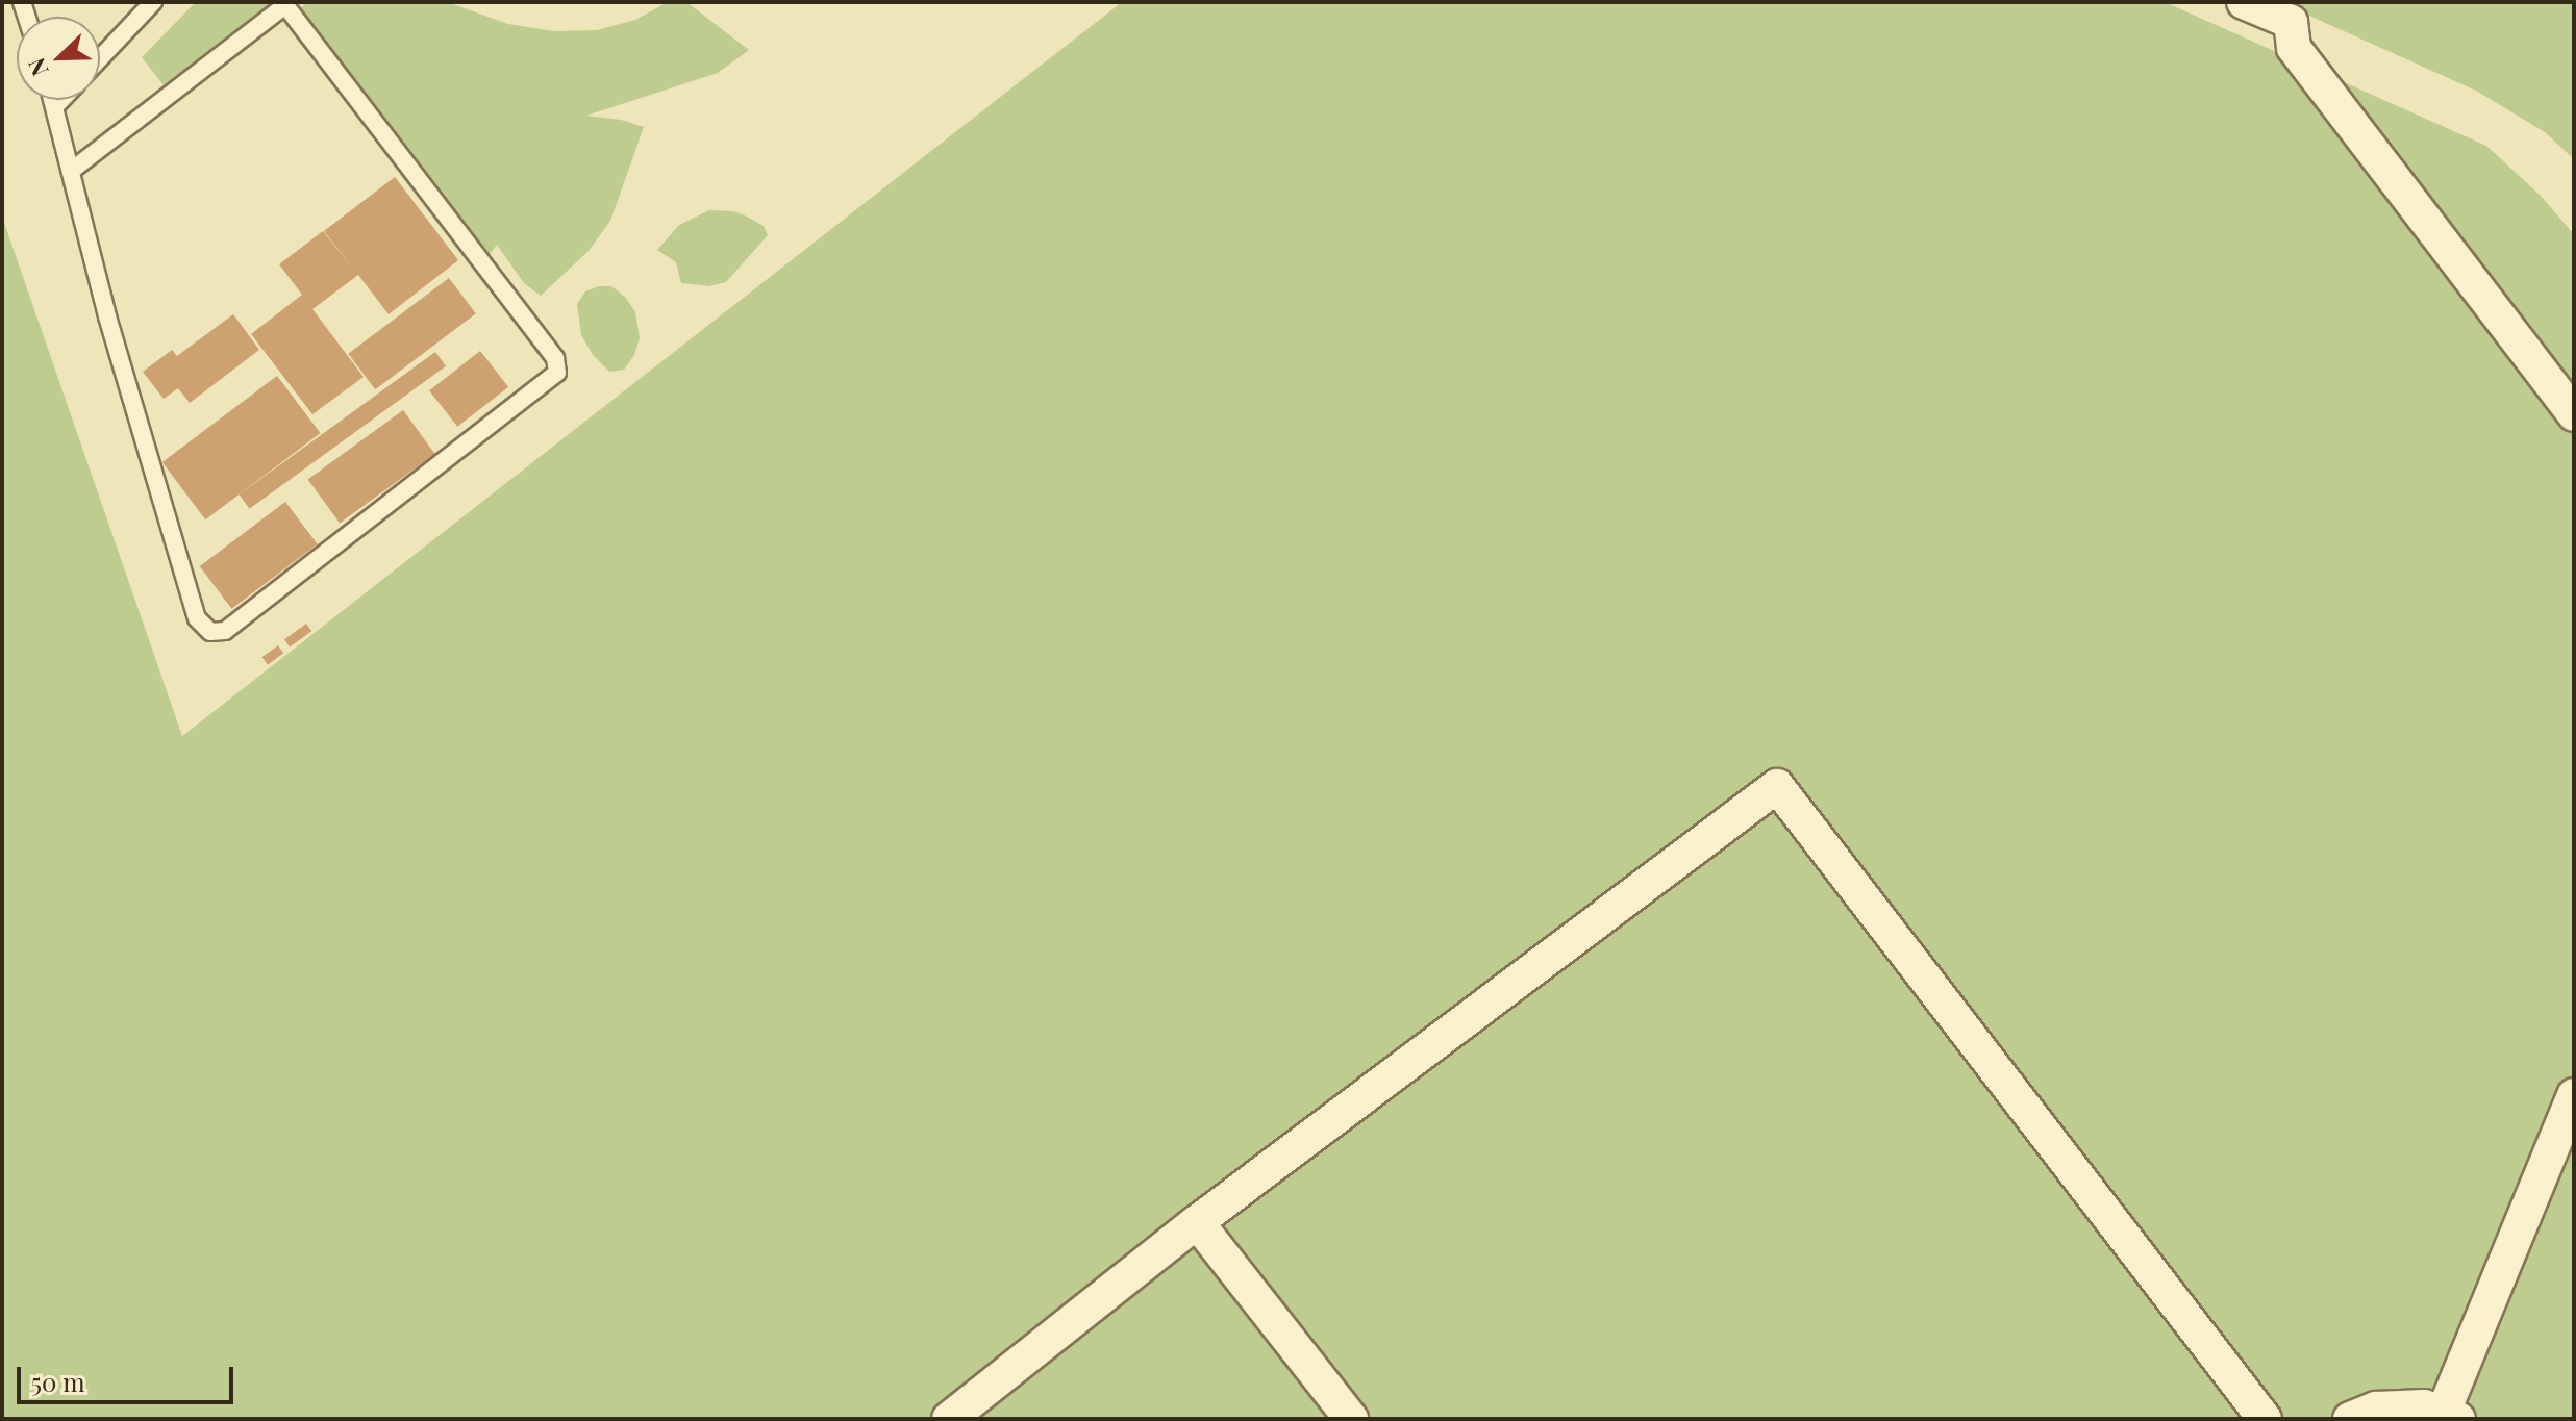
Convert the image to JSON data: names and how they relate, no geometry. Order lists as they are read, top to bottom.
{
  "scale_bar": "50 m",
  "north": "bottom left"
}
